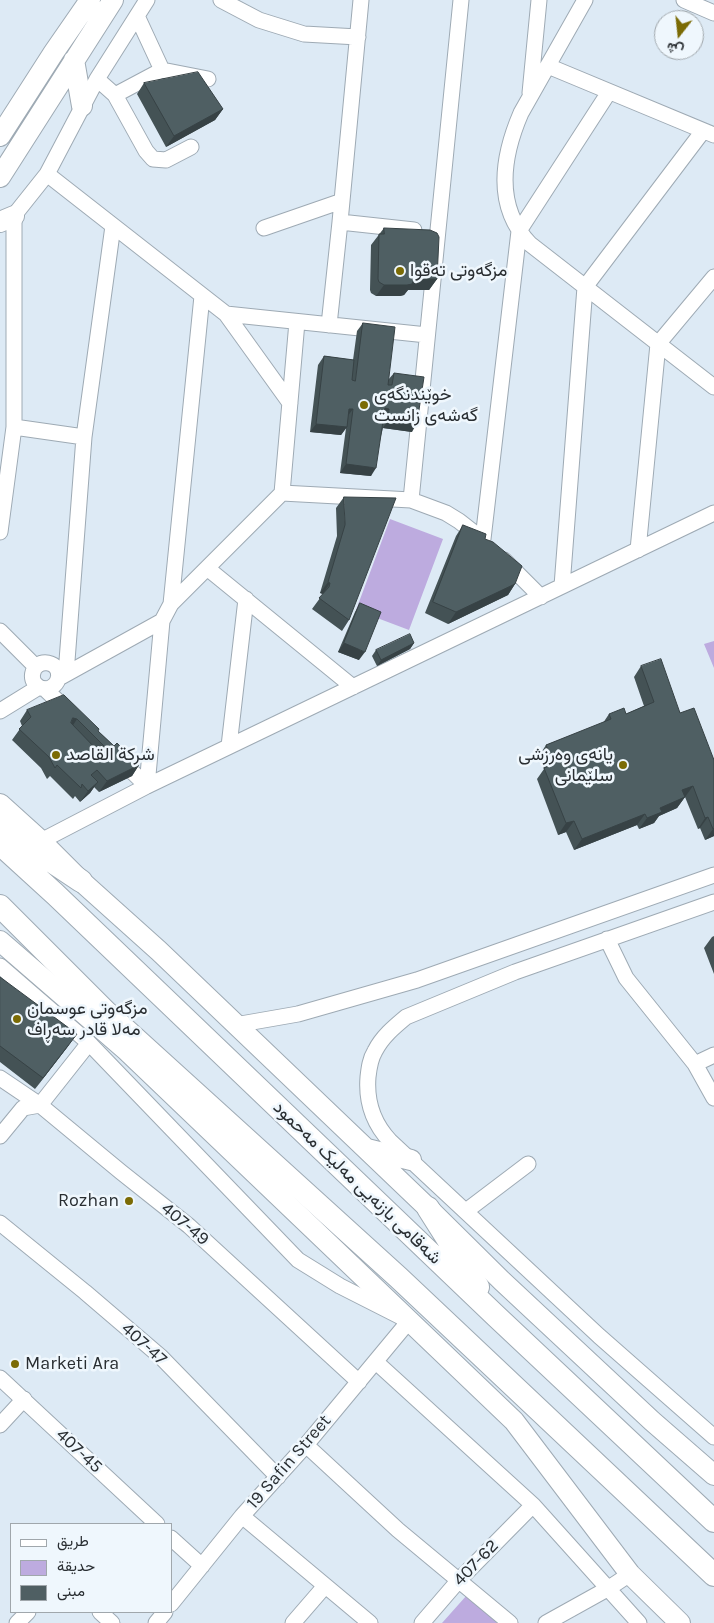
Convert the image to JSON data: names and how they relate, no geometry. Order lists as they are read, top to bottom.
{
  "streets": {
    "highway": ["شەقامی بازنەیی مەلیک مەحمود"],
    "street": [
      "407-49",
      "407-47",
      "407-45",
      "19 Safin Street",
      "407-62"
    ]
  },
  "crossings": [
    ["407-49", "19 Safin Street"],
    ["407-47", "19 Safin Street"]
  ],
  "places": [
    "مزگەوتی تەقوا",
    "خوێندنگەی گەشەی زانست",
    "شركة القاصد",
    "یانەی وەرزشی سلێمانی",
    "مزگەوتی عوسمان مەلا قادر سەڕاف",
    "Rozhan",
    "Marketi Ara"
  ],
  "legend": ["طريق", "حديقة", "مبنى"],
  "north": "bottom"
}
